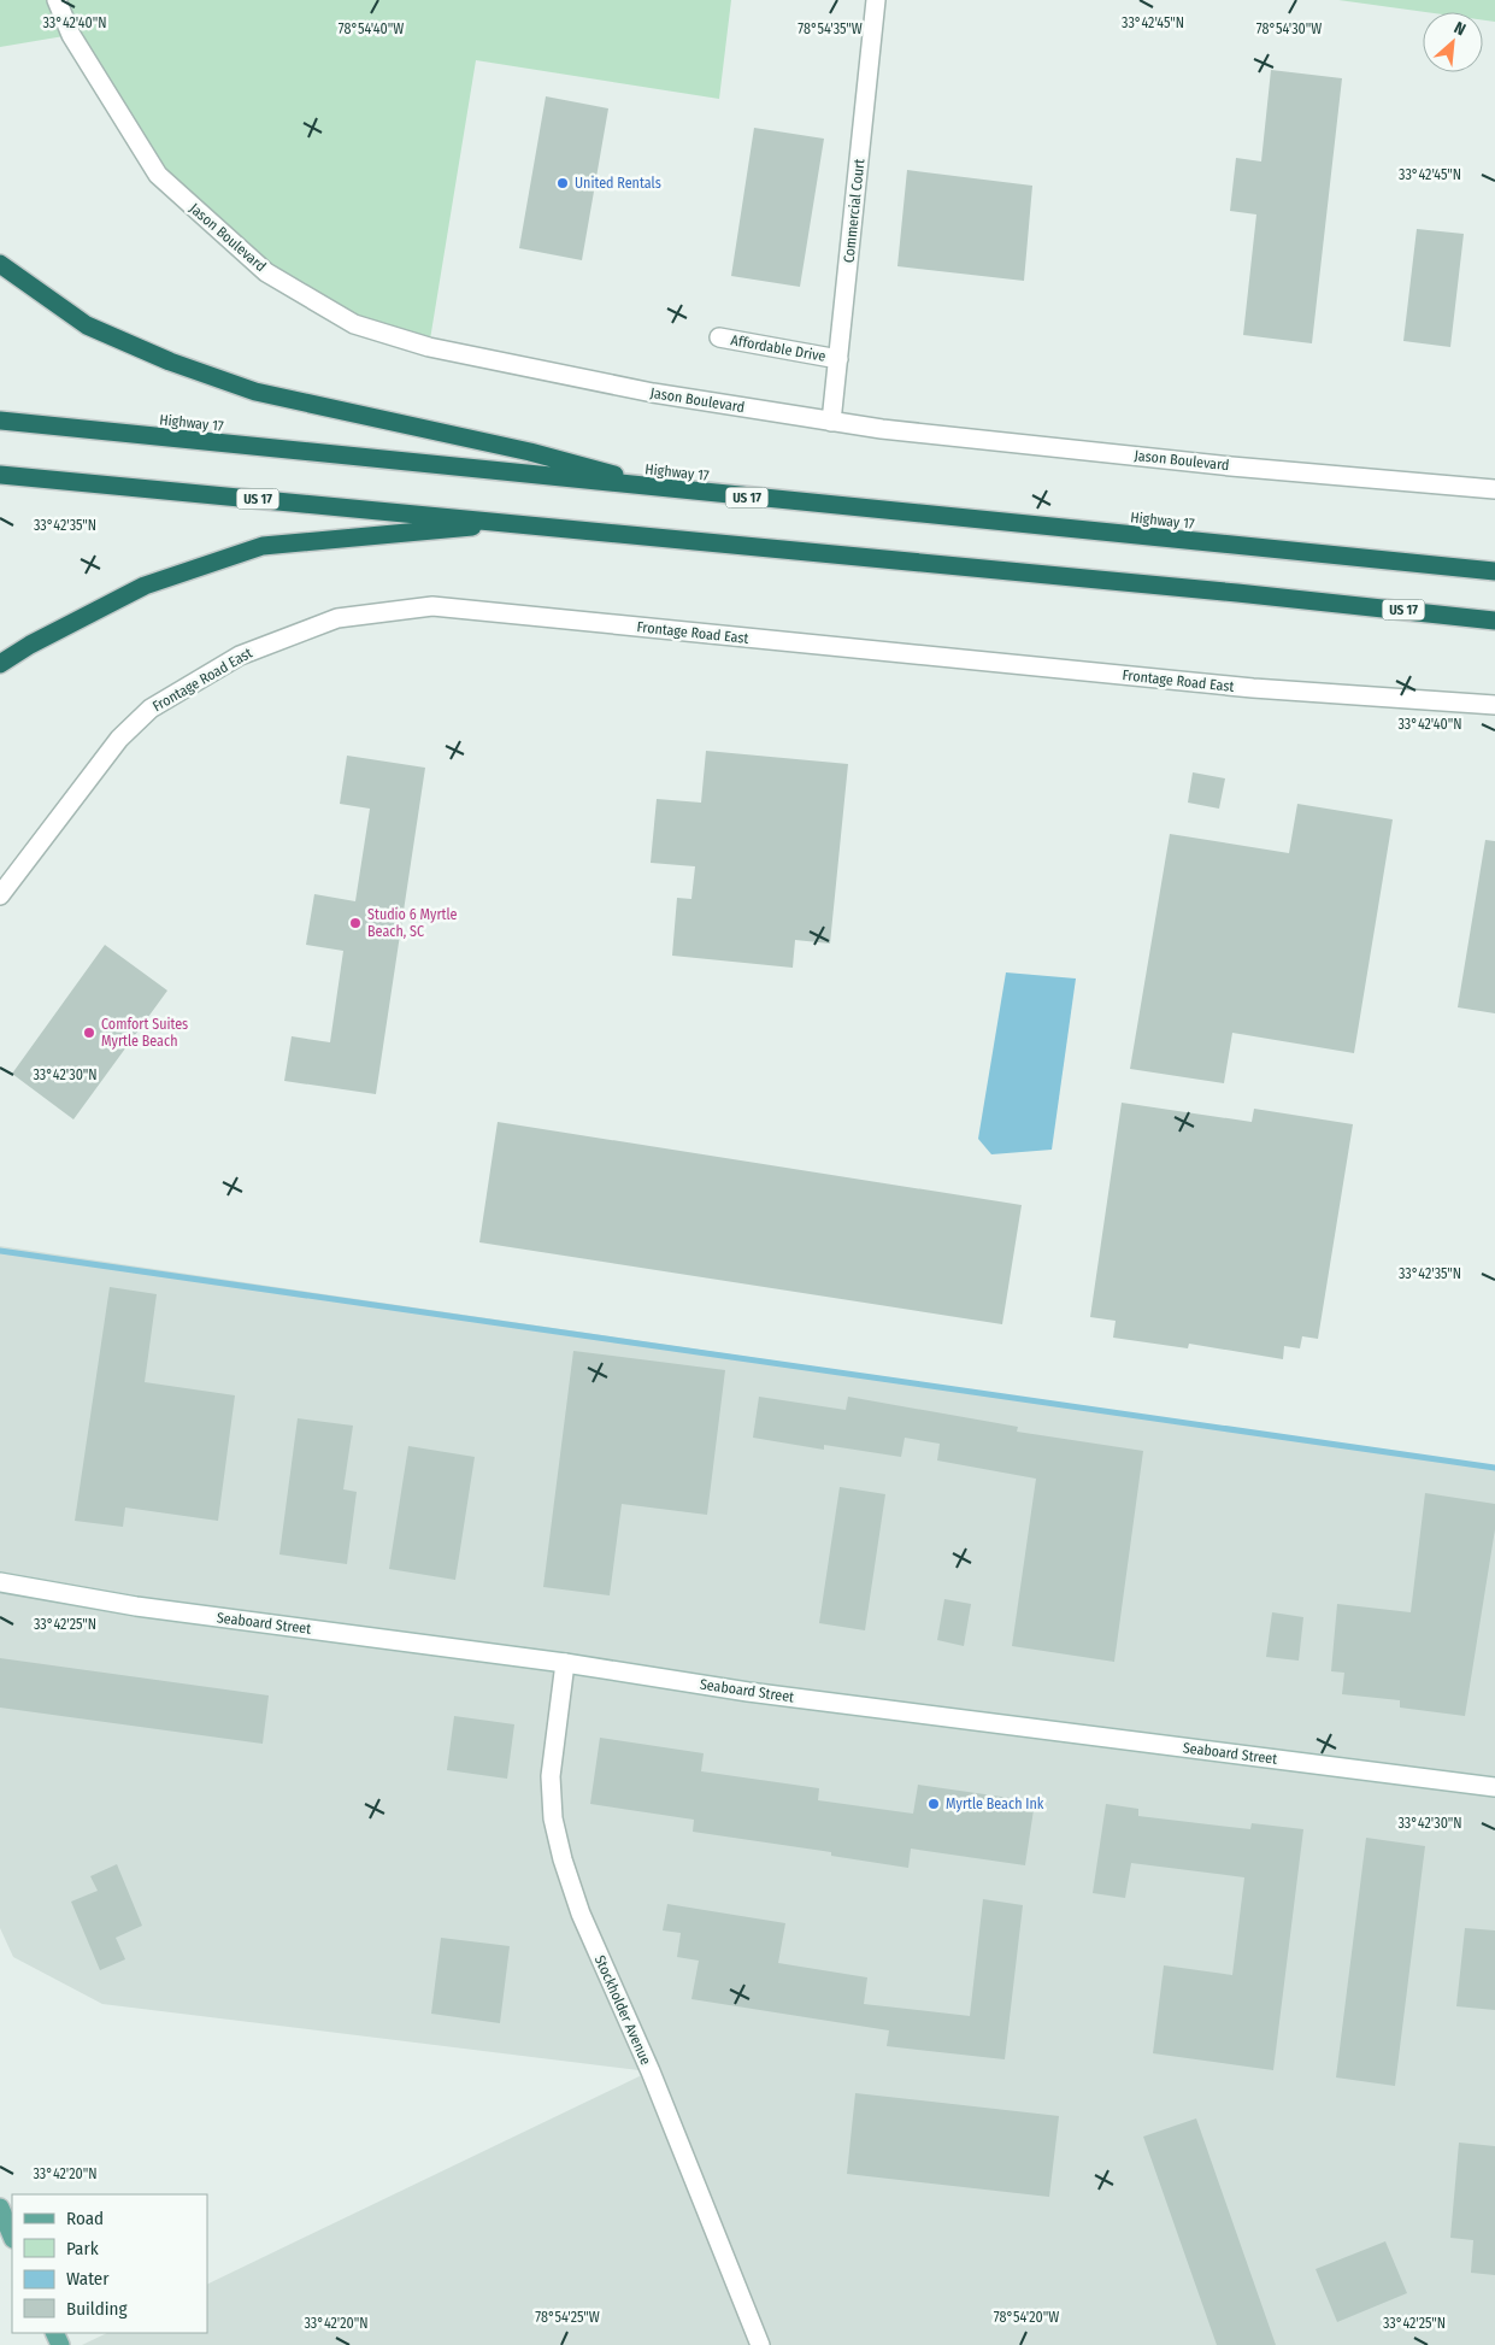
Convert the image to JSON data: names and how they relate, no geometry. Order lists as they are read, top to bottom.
{
  "streets": {
    "highway": ["Highway 17", "US 17"],
    "street": [
      "Commercial Court",
      "Jason Boulevard",
      "Affordable Drive",
      "Frontage Road East",
      "Seaboard Street",
      "Stockholder Avenue"
    ]
  },
  "crossings": [
    ["Commercial Court", "Jason Boulevard"],
    ["Commercial Court", "Affordable Drive"],
    ["Seaboard Street", "Stockholder Avenue"]
  ],
  "places": [
    "United Rentals",
    "Studio 6 Myrtle Beach, SC",
    "Comfort Suites Myrtle Beach",
    "Myrtle Beach Ink"
  ],
  "legend": [
    "Road",
    "Park",
    "Water",
    "Building"
  ],
  "north": "top right",
  "coordinates": [
    "33°42'40\"N",
    "33°42'45\"N",
    "78°54'40\"W",
    "78°54'35\"W",
    "78°54'30\"W",
    "33°42'35\"N",
    "33°42'30\"N",
    "33°42'25\"N",
    "33°42'20\"N",
    "78°54'25\"W",
    "78°54'20\"W"
  ]
}
